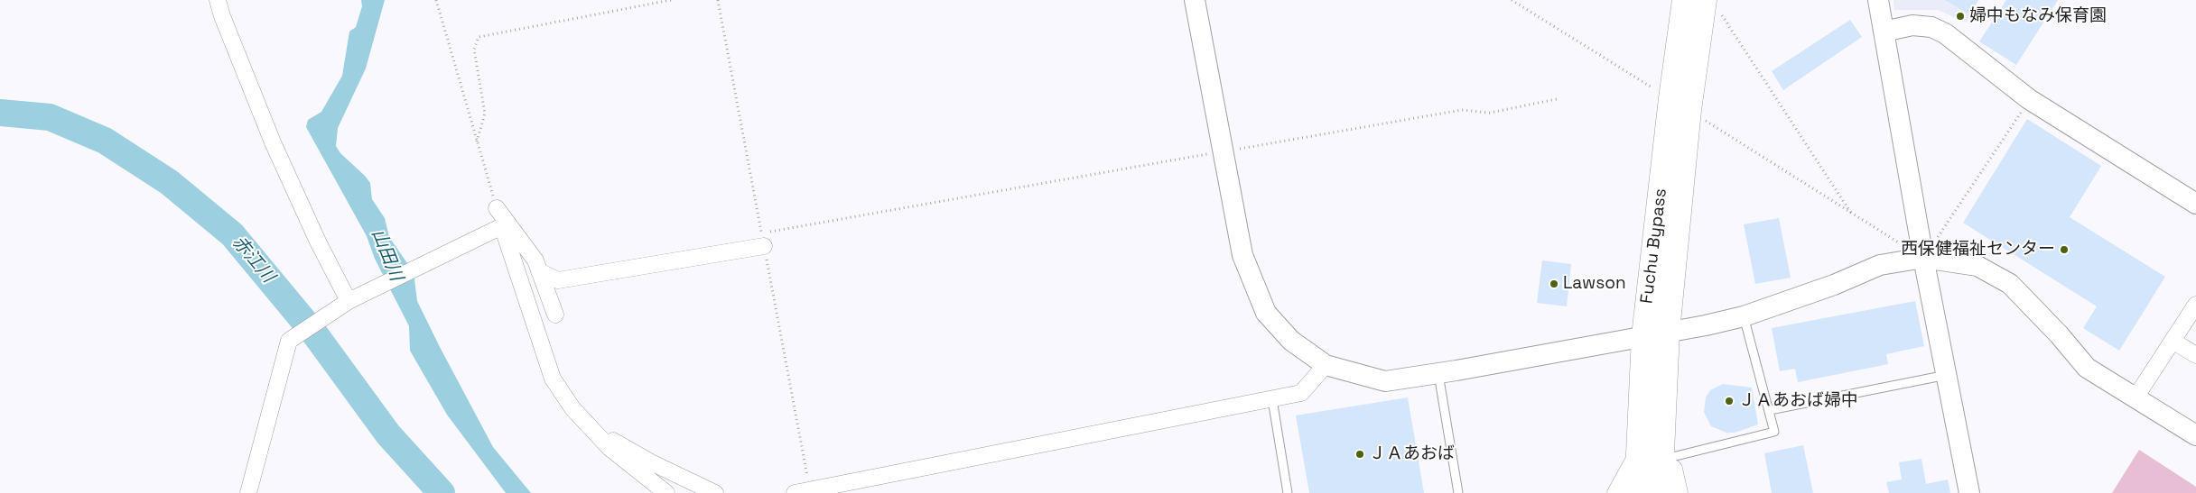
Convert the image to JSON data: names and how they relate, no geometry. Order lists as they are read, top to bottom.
{
  "streets": {
    "highway": ["Fuchu Bypass"]
  },
  "water": ["山田川", "赤江川"],
  "places": [
    "婦中もなみ保育園",
    "西保健福祉センター",
    "Lawson",
    "ＪＡあおば婦中",
    "ＪＡあおば"
  ]
}
